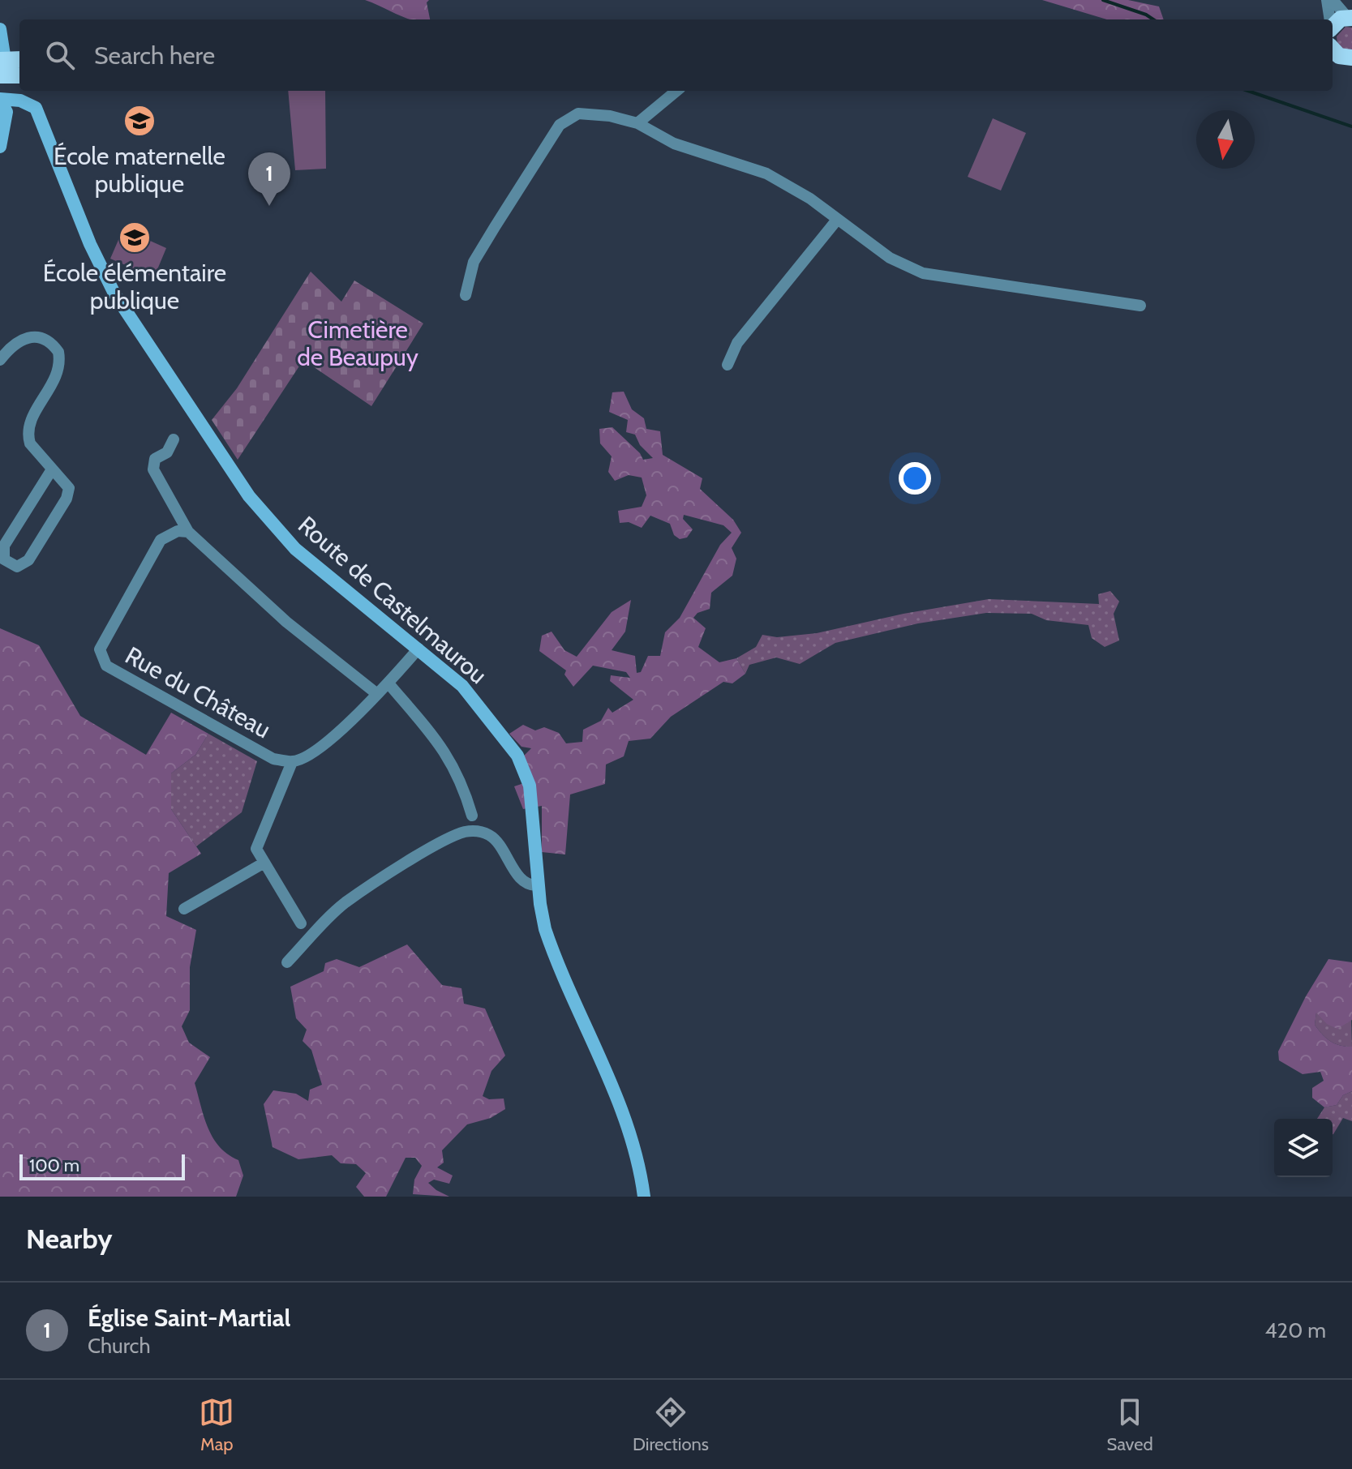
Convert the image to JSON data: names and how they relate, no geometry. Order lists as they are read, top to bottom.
{
  "streets": {
    "street": ["Route de Castelmaurou", "Rue du Château"]
  },
  "crossings": [
    ["Route de Castelmaurou", "Rue du Château"]
  ],
  "parks": ["Cimetière de Beaupuy"],
  "places": {
    "school or university": ["École maternelle publique", "École élémentaire publique"]
  },
  "scale_bar": "100 m",
  "north": "bottom",
  "page": {
    "search": "Search here",
    "pins": "1",
    "scale": "100 m",
    "heading": "Nearby",
    "list": [
      {
        "mark": "1",
        "name": "Église Saint-Martial",
        "note": "Church",
        "value": "420 m"
      }
    ],
    "nav": ["Map", "Directions", "Saved"]
  }
}
